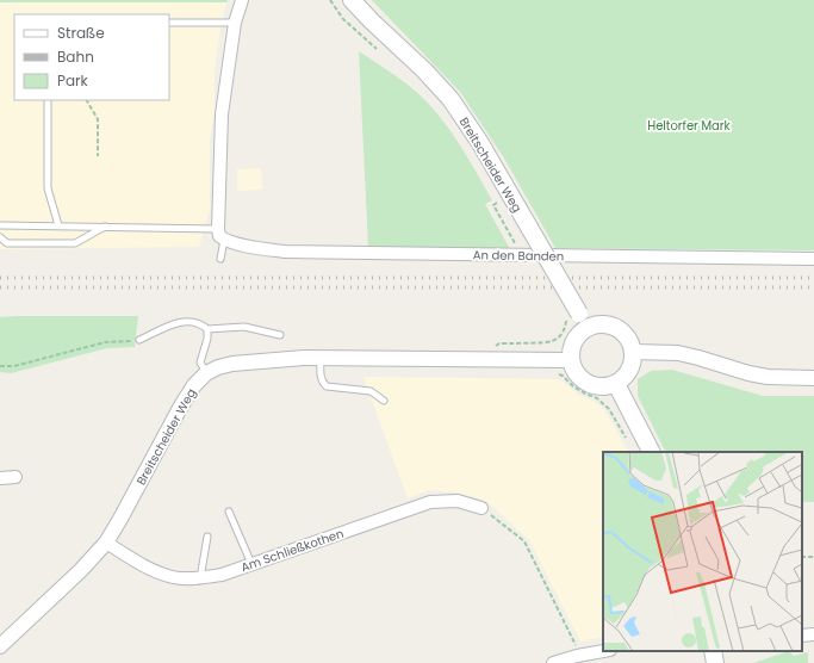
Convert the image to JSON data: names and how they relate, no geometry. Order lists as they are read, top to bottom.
{
  "streets": {
    "main road": ["Breitscheider Weg"],
    "street": ["An den Banden", "Am Schließkothen"]
  },
  "crossings": [
    ["Breitscheider Weg", "Am Schließkothen"]
  ],
  "parks": ["Heltorfer Mark"],
  "legend": ["Straße", "Bahn", "Park"]
}
